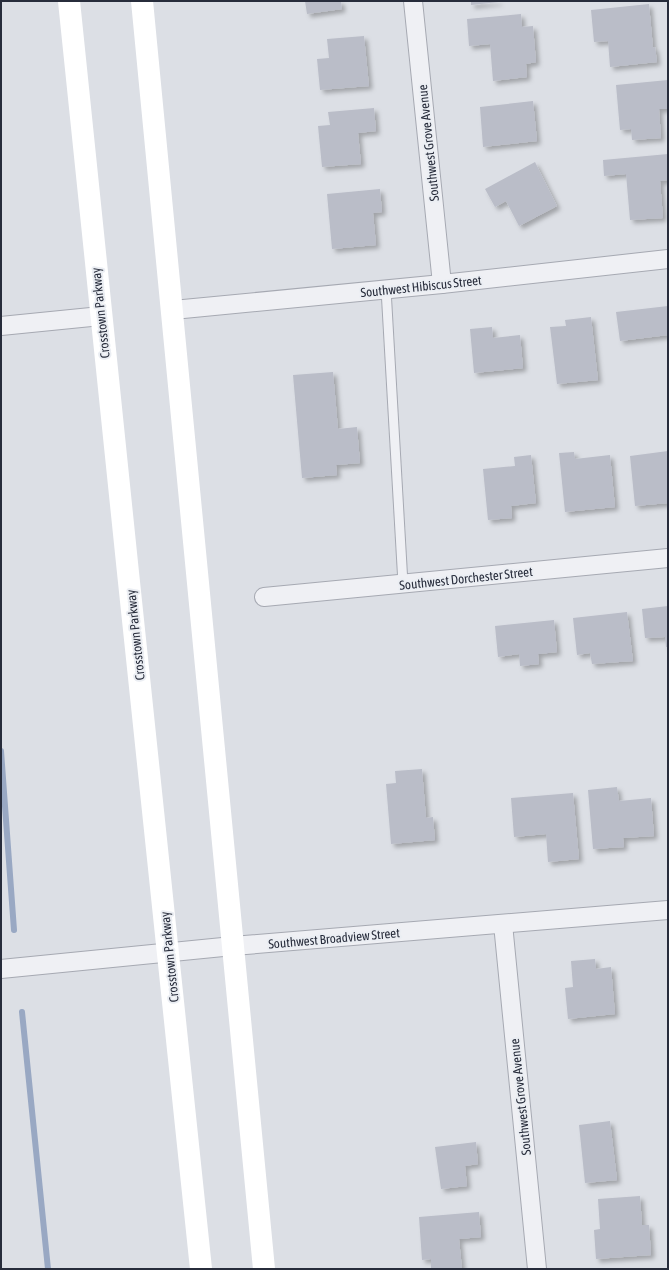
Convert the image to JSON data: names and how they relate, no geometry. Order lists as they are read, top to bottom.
{
  "streets": {
    "main road": ["Crosstown Parkway"],
    "street": [
      "Southwest Grove Avenue",
      "Southwest Hibiscus Street",
      "Southwest Dorchester Street",
      "Southwest Broadview Street"
    ]
  },
  "crossings": [
    ["Southwest Grove Avenue", "Southwest Hibiscus Street"],
    ["Southwest Grove Avenue", "Southwest Broadview Street"],
    ["Crosstown Parkway", "Southwest Broadview Street"]
  ]
}
